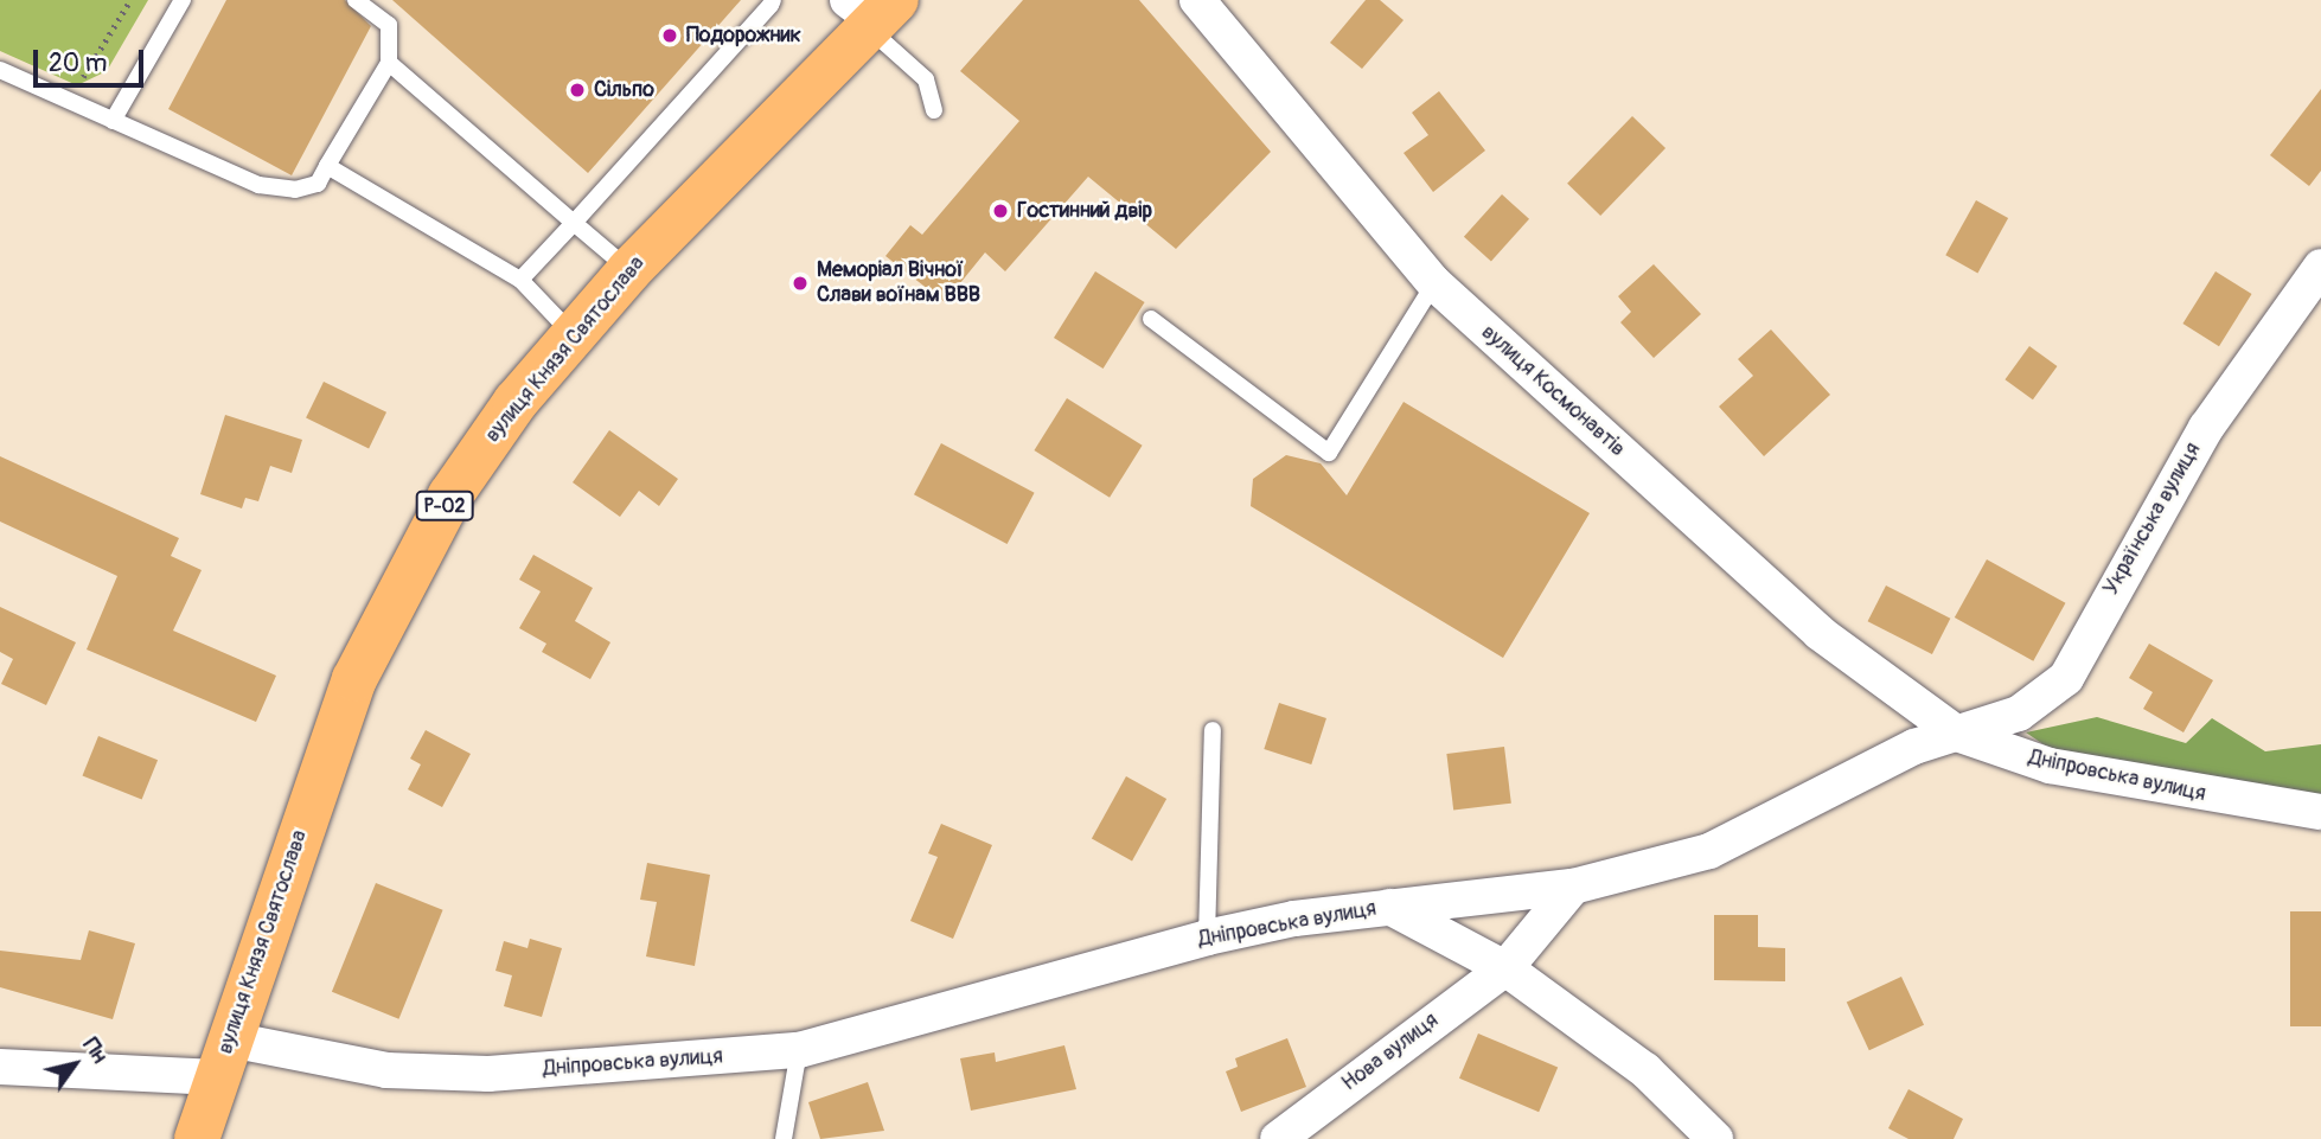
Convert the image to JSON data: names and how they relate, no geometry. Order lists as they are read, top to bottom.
{
  "streets": {
    "main road": ["вулиця Князя Святослава", "Р-02"],
    "street": [
      "вулиця Космонавтів",
      "Українська вулиця",
      "Дніпровська вулиця",
      "Нова вулиця"
    ]
  },
  "crossings": [
    ["вулиця Князя Святослава", "Дніпровська вулиця"],
    ["вулиця Космонавтів", "Українська вулиця"],
    ["вулиця Космонавтів", "Дніпровська вулиця"],
    ["Українська вулиця", "Дніпровська вулиця"],
    ["Дніпровська вулиця", "Нова вулиця"]
  ],
  "places": [
    "Подорожник",
    "Сільпо",
    "Гостинний двір",
    "Меморіал Вічної Слави воїнам ВВВ"
  ],
  "scale_bar": "20 m",
  "north": "top right"
}
